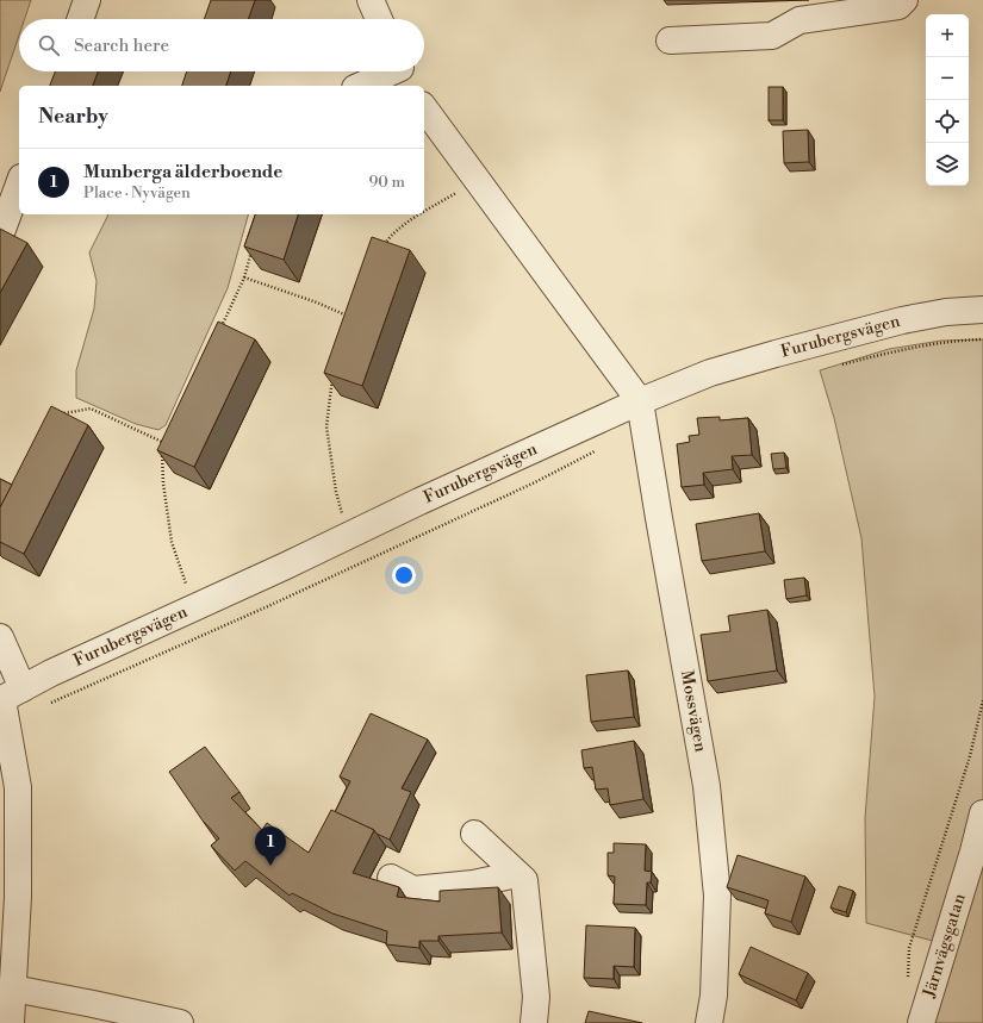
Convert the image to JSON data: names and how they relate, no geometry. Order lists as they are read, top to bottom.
{
  "streets": {
    "street": ["Furubergsvägen", "Mossvägen", "Järnvägsgatan"]
  },
  "crossings": [
    ["Furubergsvägen", "Mossvägen"]
  ],
  "page": {
    "map_buttons": ["+", "−"],
    "search": "Search here",
    "heading": "Nearby",
    "list": [
      {
        "mark": "1",
        "name": "Munberga älderboende",
        "note": "Place · Nyvägen",
        "value": "90 m"
      }
    ],
    "pins": "1"
  }
}
